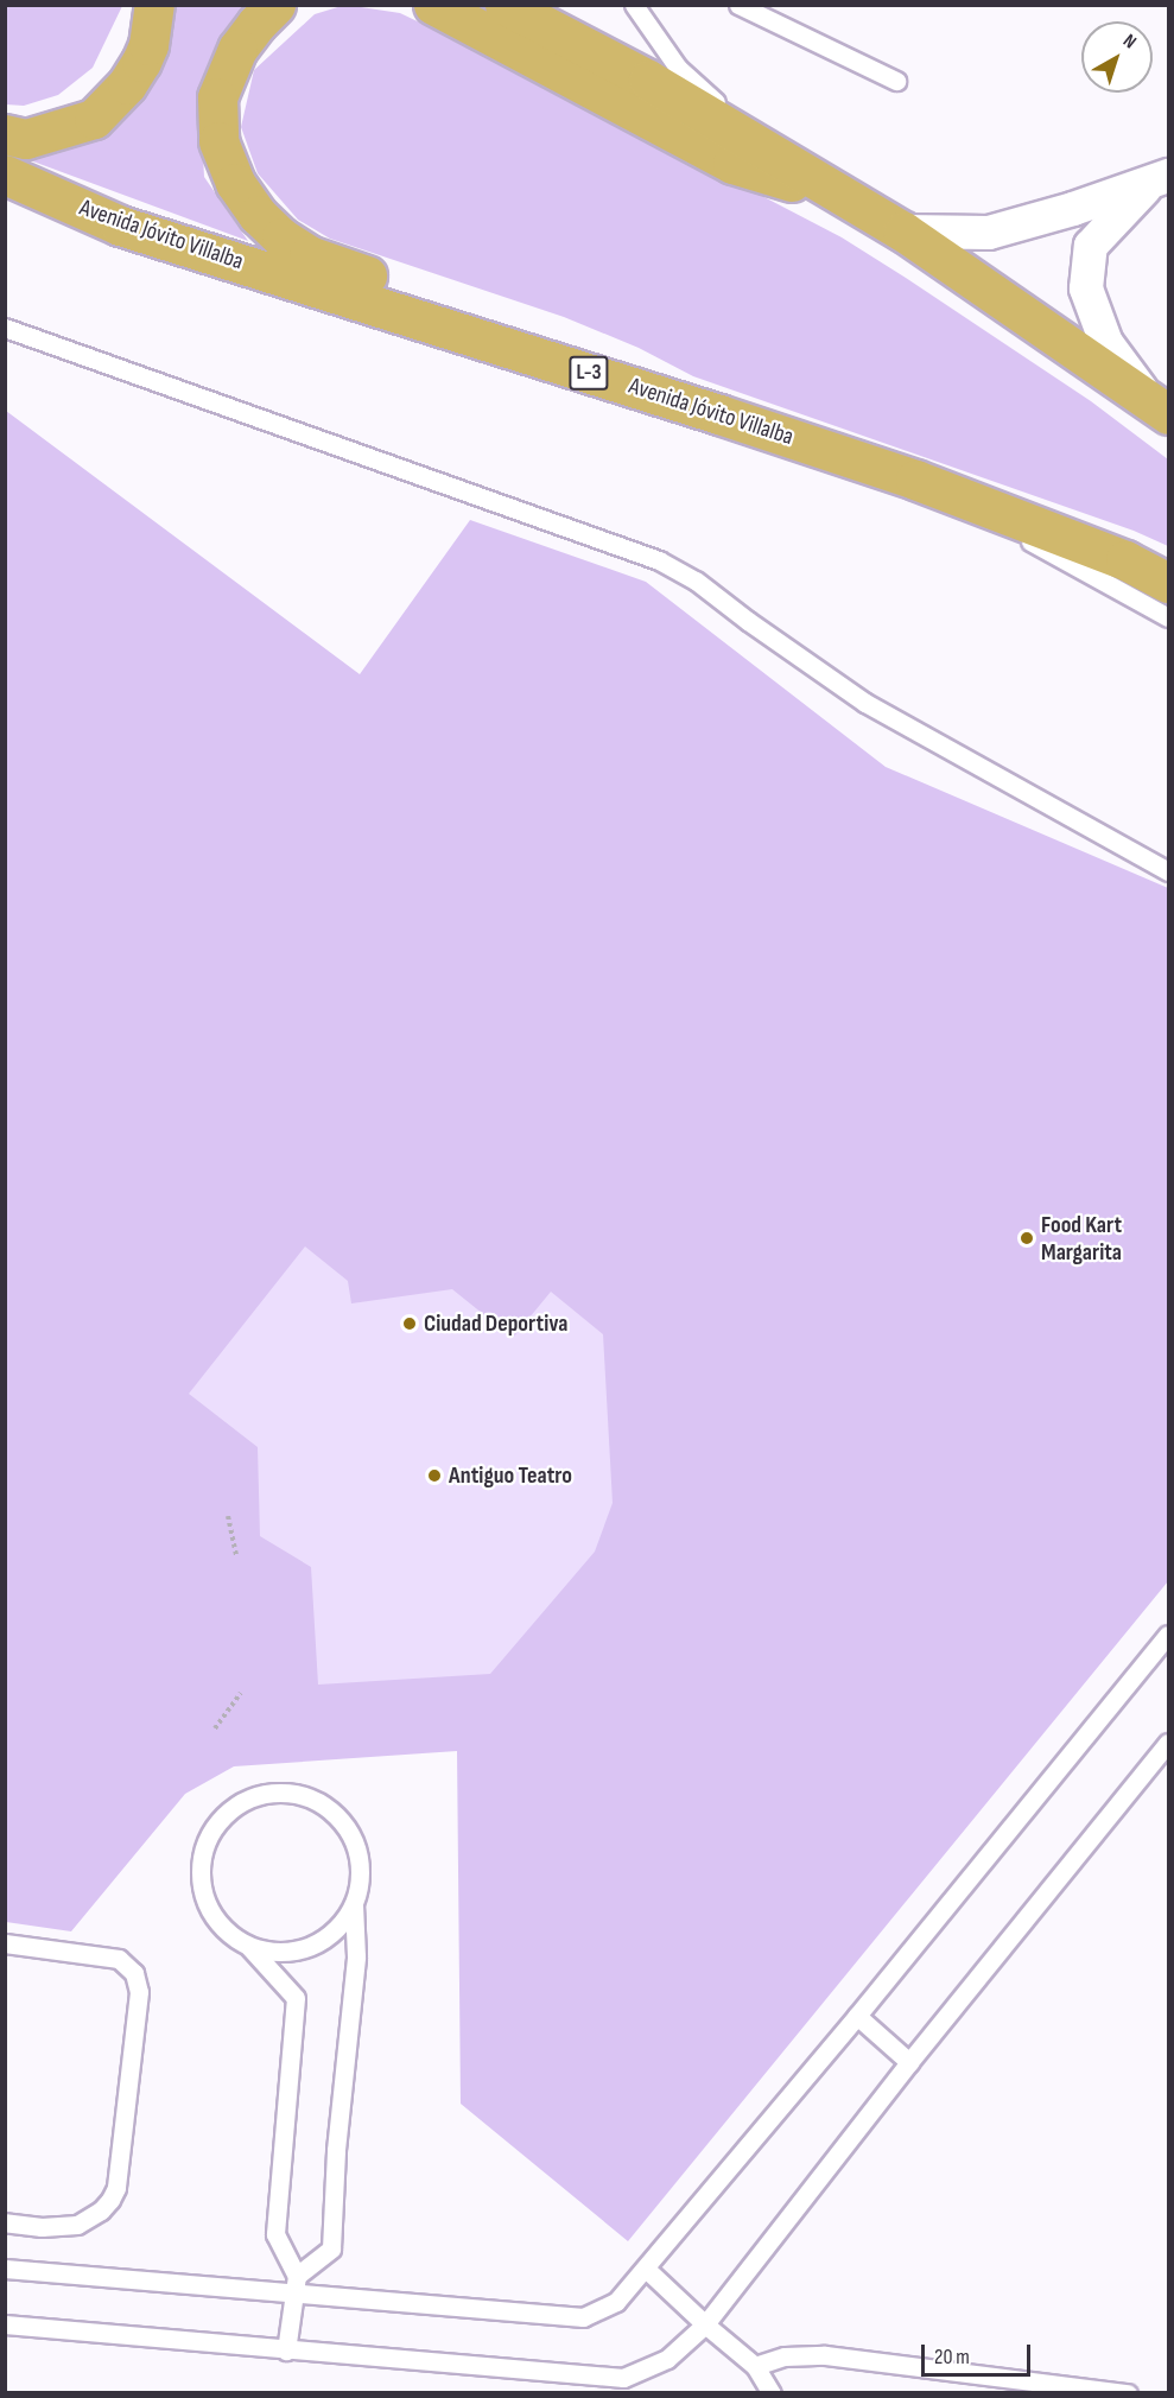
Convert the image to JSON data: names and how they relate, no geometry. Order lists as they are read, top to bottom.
{
  "streets": {
    "main road": ["Avenida Jóvito Villalba", "L-3"]
  },
  "places": ["Food Kart Margarita", "Ciudad Deportiva", "Antiguo Teatro"],
  "scale_bar": "20 m",
  "north": "top right"
}
